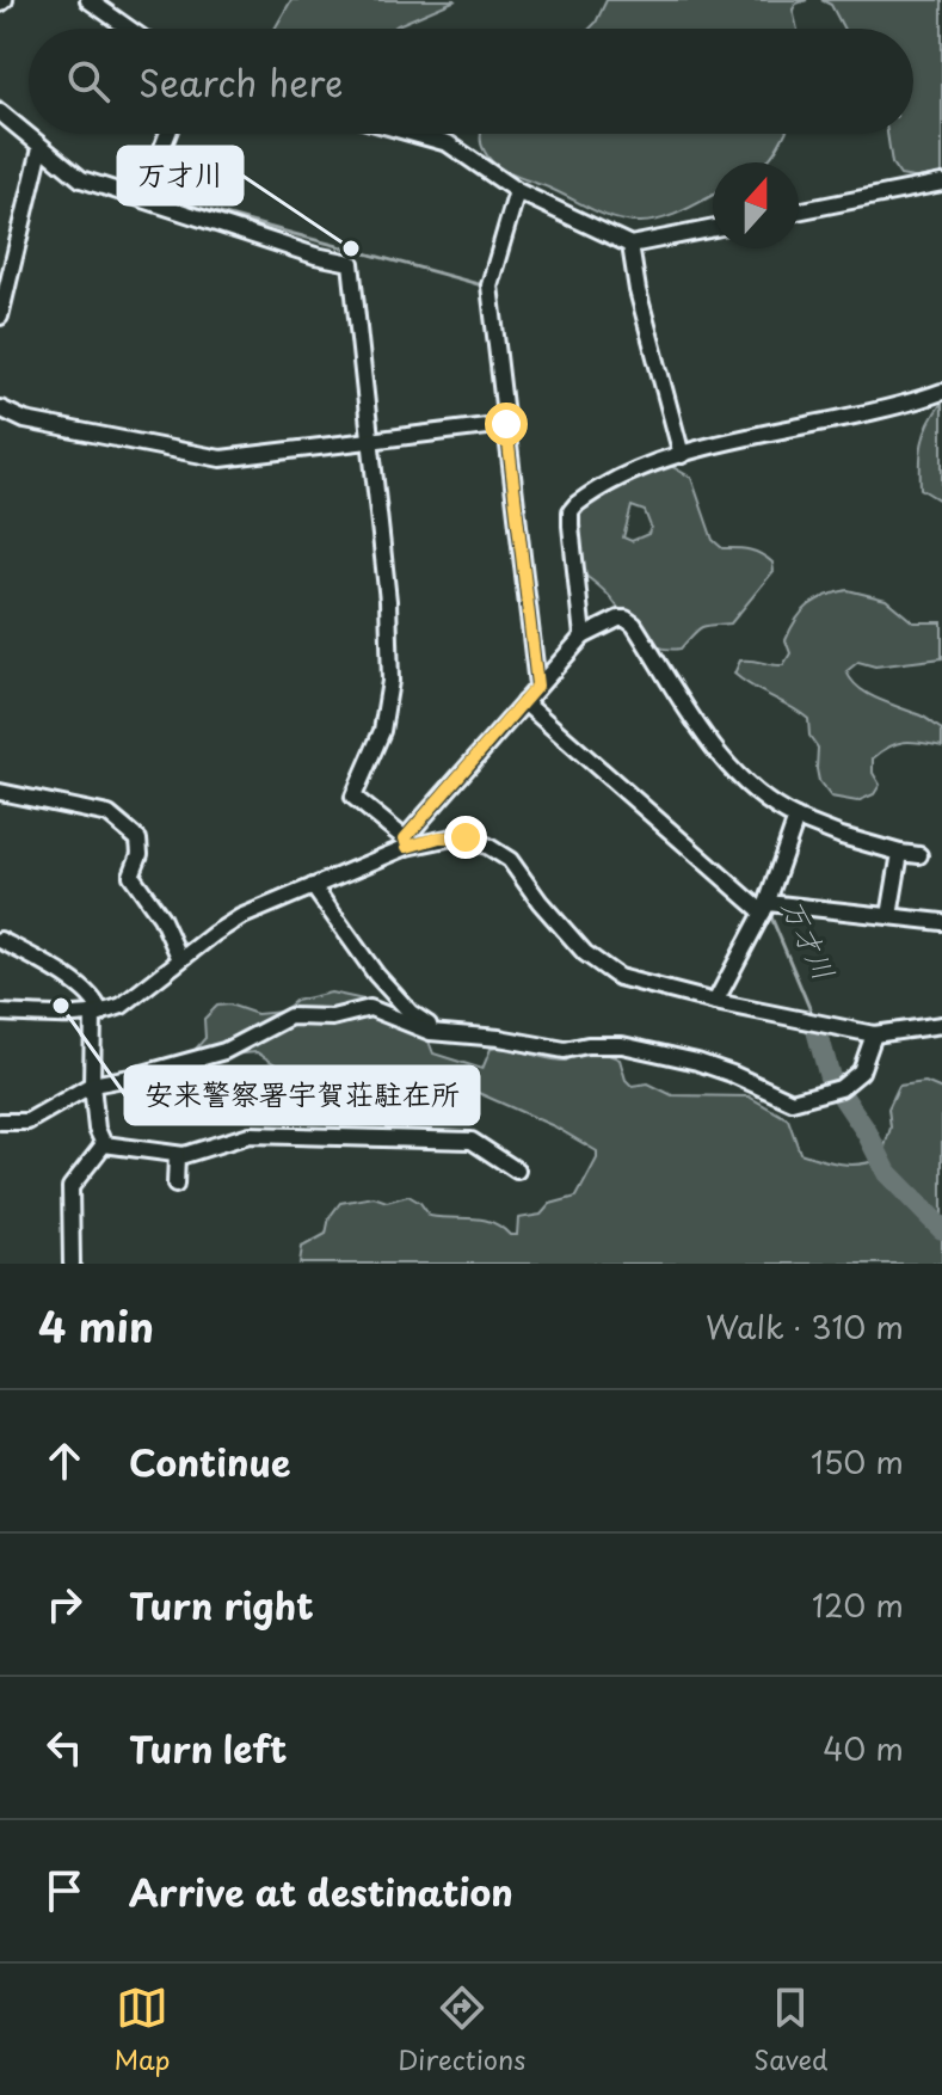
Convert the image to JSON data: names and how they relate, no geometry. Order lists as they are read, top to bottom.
{
  "water": ["万才川"],
  "places": ["万才川", "安来警察署宇賀荘駐在所"],
  "north": "top",
  "page": {
    "search": "Search here",
    "heading": ["4 min", "Walk · 310 m"],
    "list": [
      ["Continue", "150 m"],
      ["Turn right", "120 m"],
      ["Turn left", "40 m"],
      "Arrive at destination"
    ],
    "nav": ["Map", "Directions", "Saved"]
  }
}
